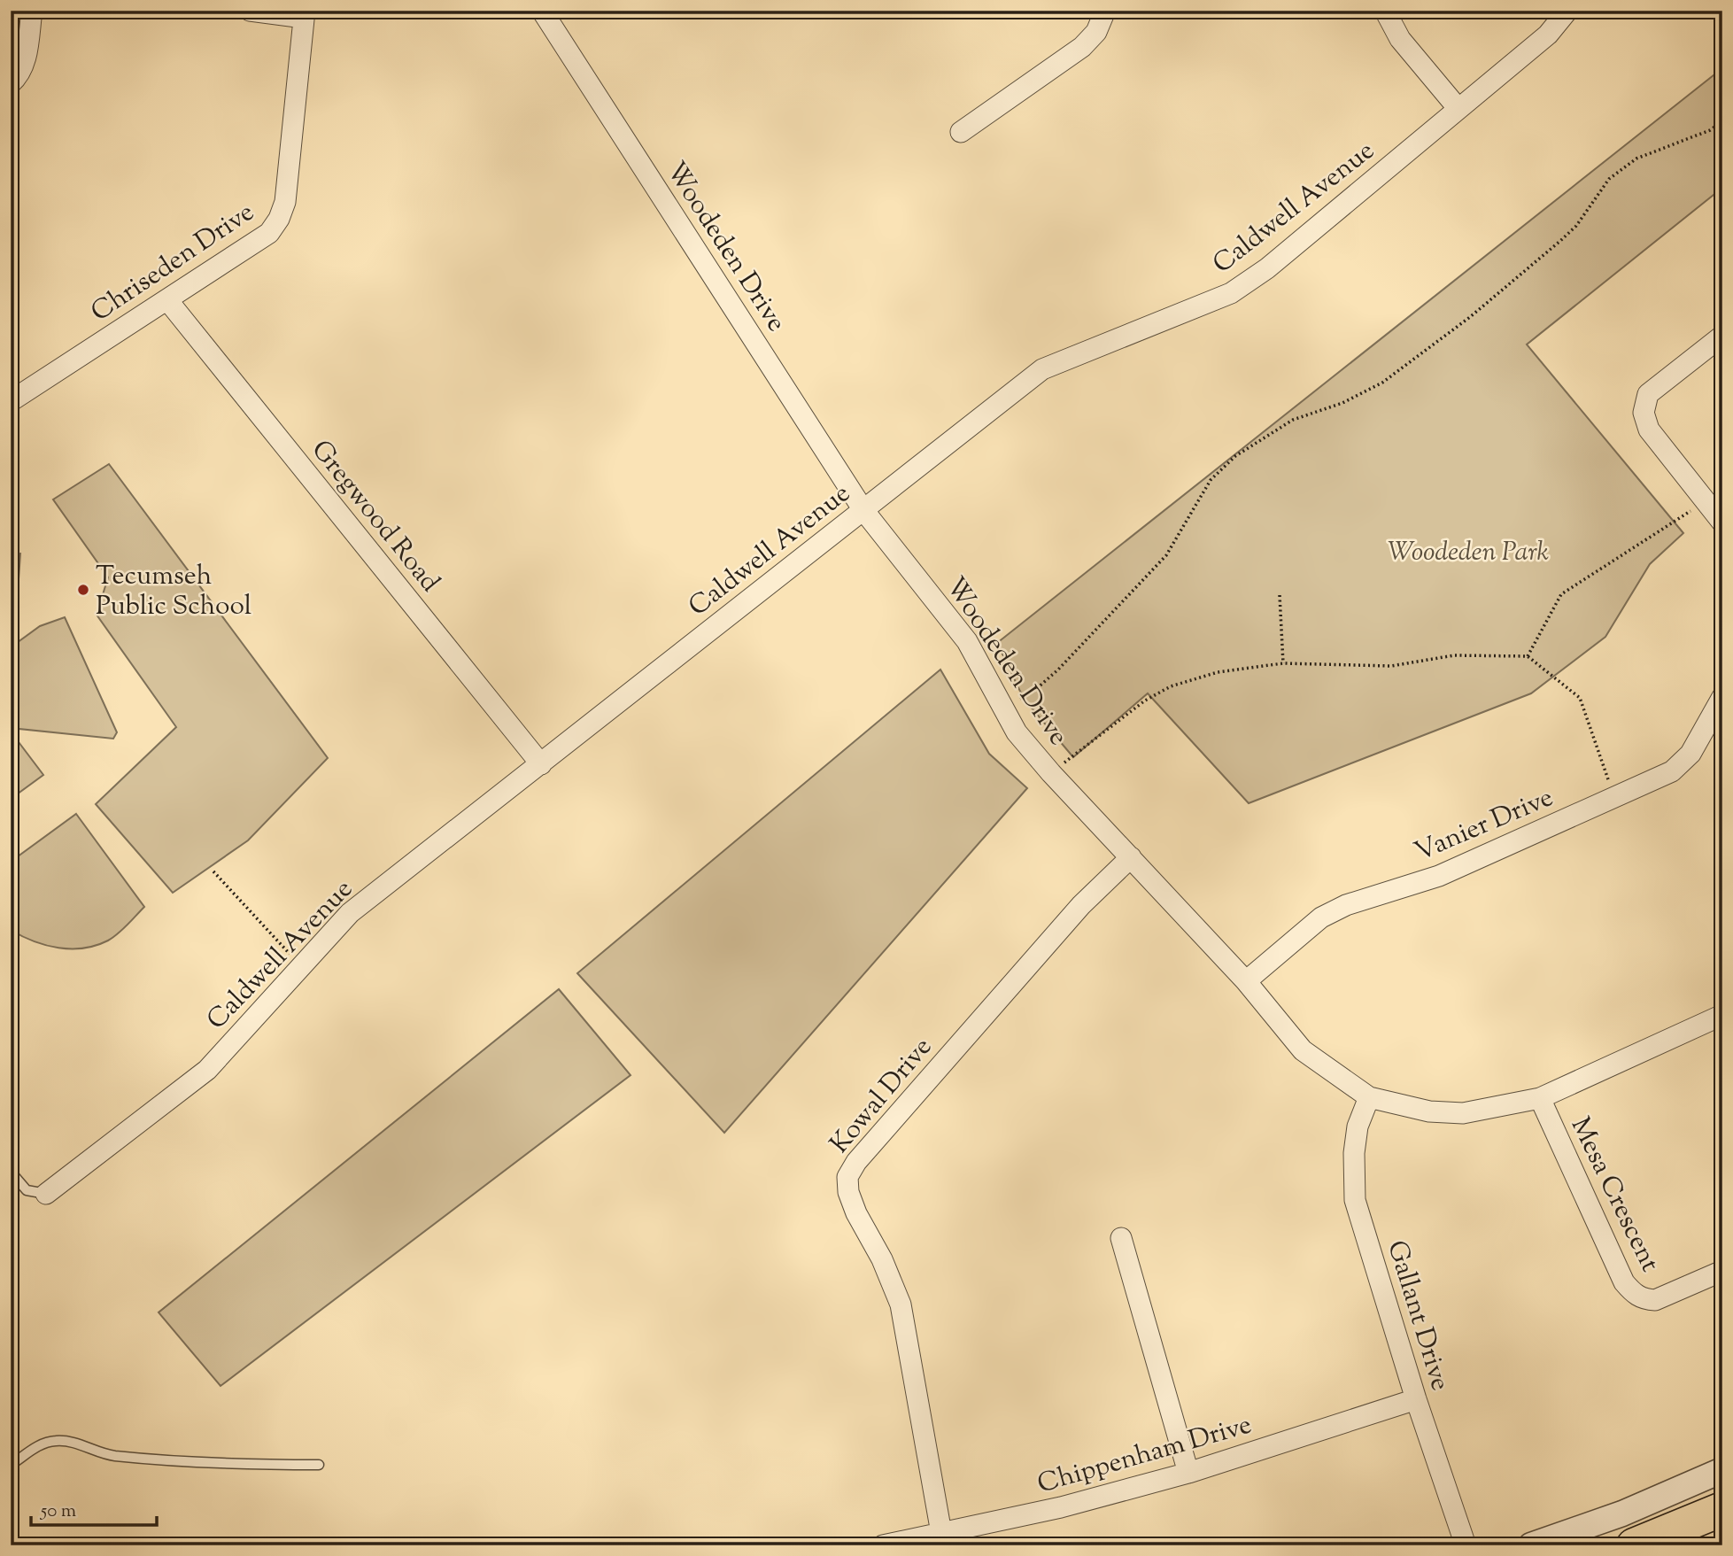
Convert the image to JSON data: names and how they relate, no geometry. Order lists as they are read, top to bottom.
{
  "streets": {
    "street": [
      "Caldwell Avenue",
      "Woodeden Drive",
      "Chriseden Drive",
      "Gregwood Road",
      "Vanier Drive",
      "Kowal Drive",
      "Mesa Crescent",
      "Gallant Drive",
      "Chippenham Drive"
    ]
  },
  "crossings": [
    ["Caldwell Avenue", "Woodeden Drive"],
    ["Caldwell Avenue", "Gregwood Road"],
    ["Woodeden Drive", "Vanier Drive"],
    ["Woodeden Drive", "Kowal Drive"],
    ["Woodeden Drive", "Mesa Crescent"],
    ["Woodeden Drive", "Gallant Drive"],
    ["Chriseden Drive", "Gregwood Road"],
    ["Kowal Drive", "Chippenham Drive"],
    ["Gallant Drive", "Chippenham Drive"]
  ],
  "parks": ["Woodeden Park"],
  "places": ["Tecumseh Public School"],
  "scale_bar": "50 m"
}
